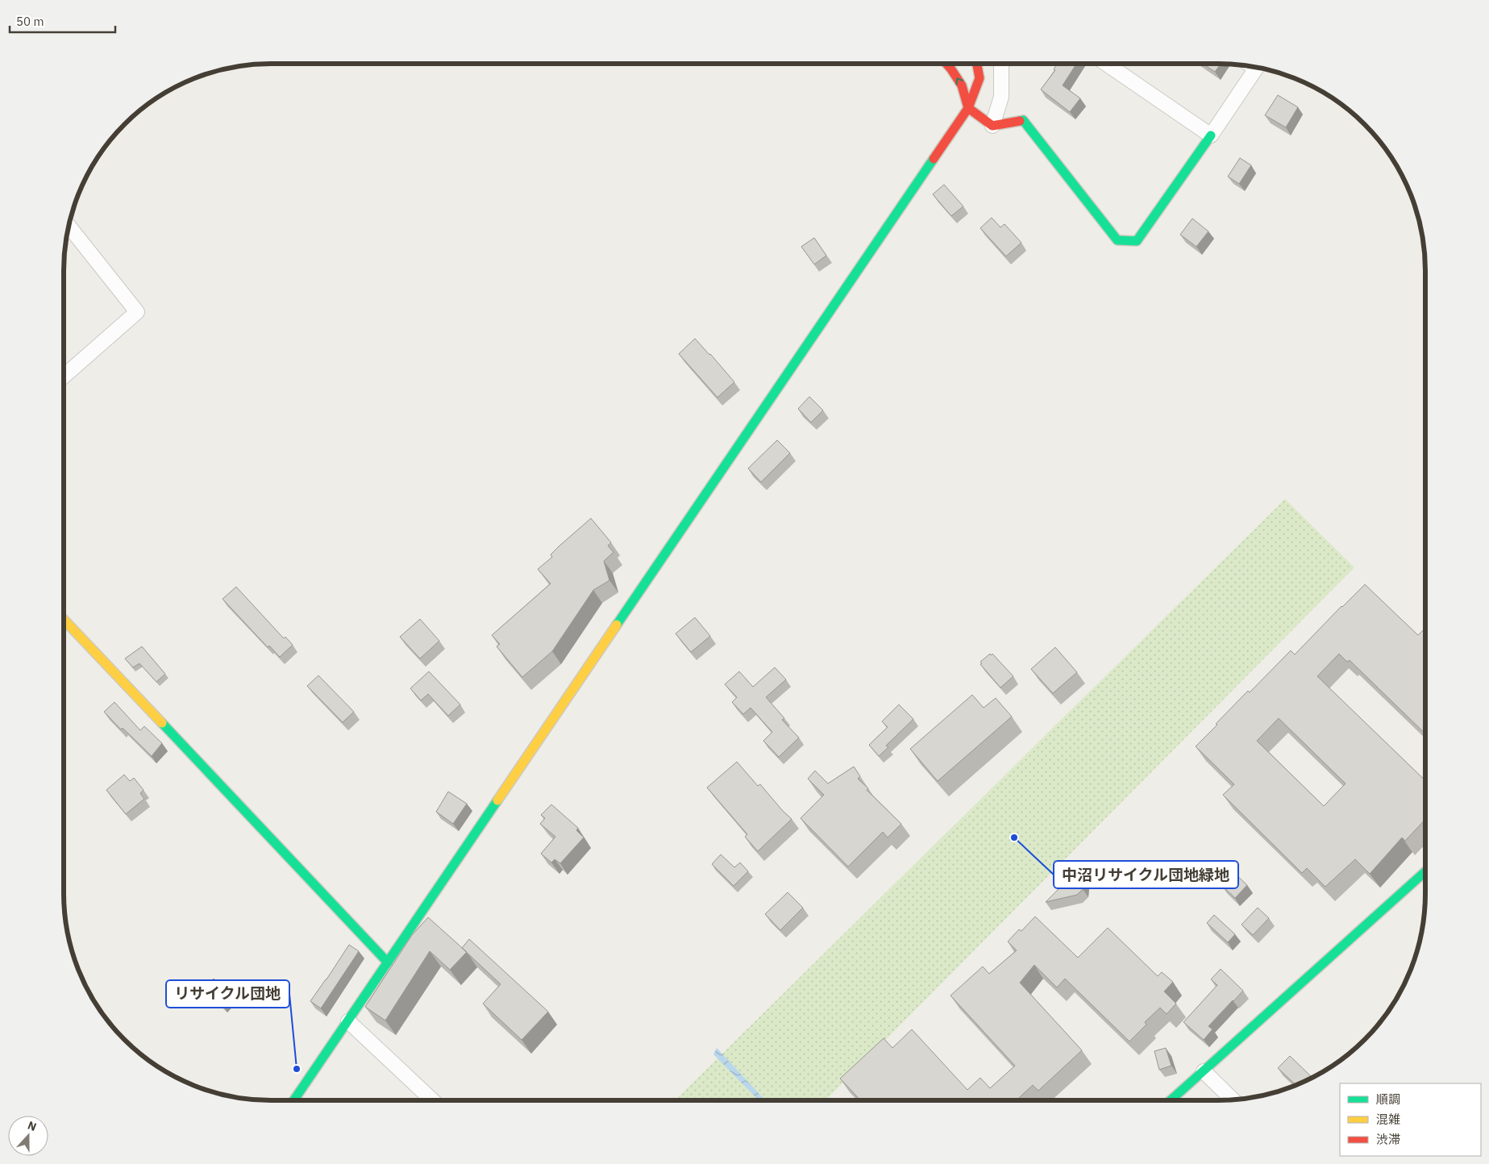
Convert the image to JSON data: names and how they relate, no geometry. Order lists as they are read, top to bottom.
{
  "places": ["中沼リサイクル団地緑地", "リサイクル団地"],
  "legend": ["順調", "混雑", "渋滞"],
  "scale_bar": "50 m",
  "north": "top"
}
